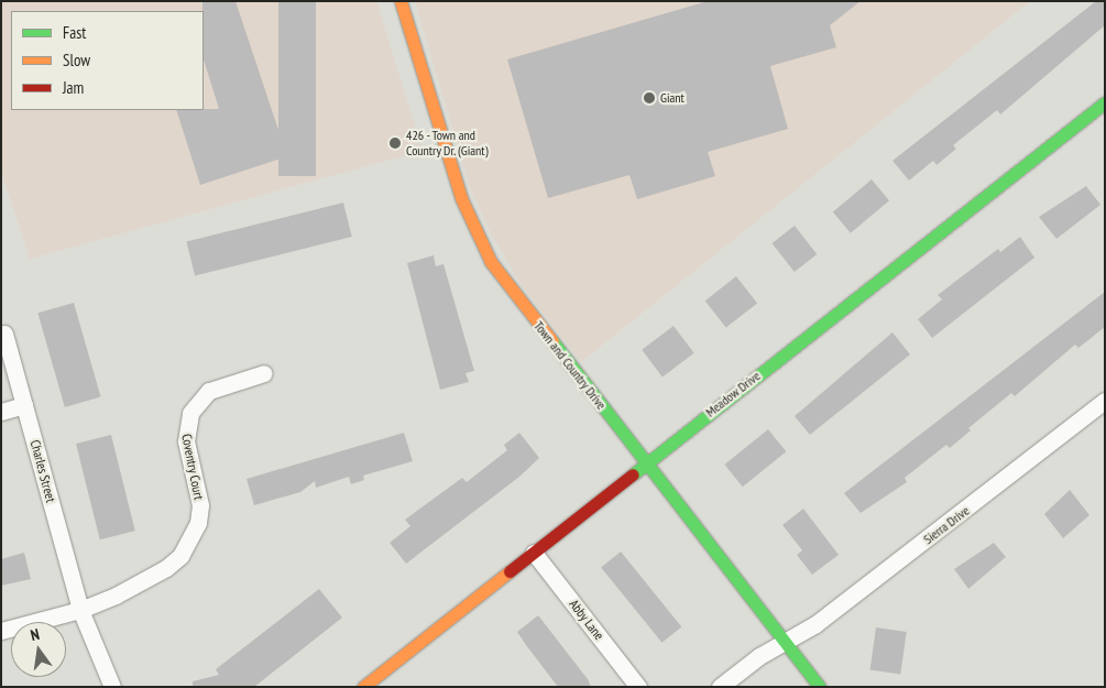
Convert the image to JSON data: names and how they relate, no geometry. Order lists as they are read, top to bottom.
{
  "streets": {
    "street": [
      "Town and Country Drive",
      "Meadow Drive",
      "Coventry Court",
      "Charles Street",
      "Sierra Drive",
      "Abby Lane"
    ]
  },
  "crossings": [
    ["Town and Country Drive", "Meadow Drive"],
    ["Town and Country Drive", "Sierra Drive"],
    ["Meadow Drive", "Abby Lane"],
    ["Coventry Court", "Charles Street"]
  ],
  "places": ["Giant", "426 - Town and Country Dr. (Giant)"],
  "legend": ["Fast", "Slow", "Jam"],
  "north": "top"
}
